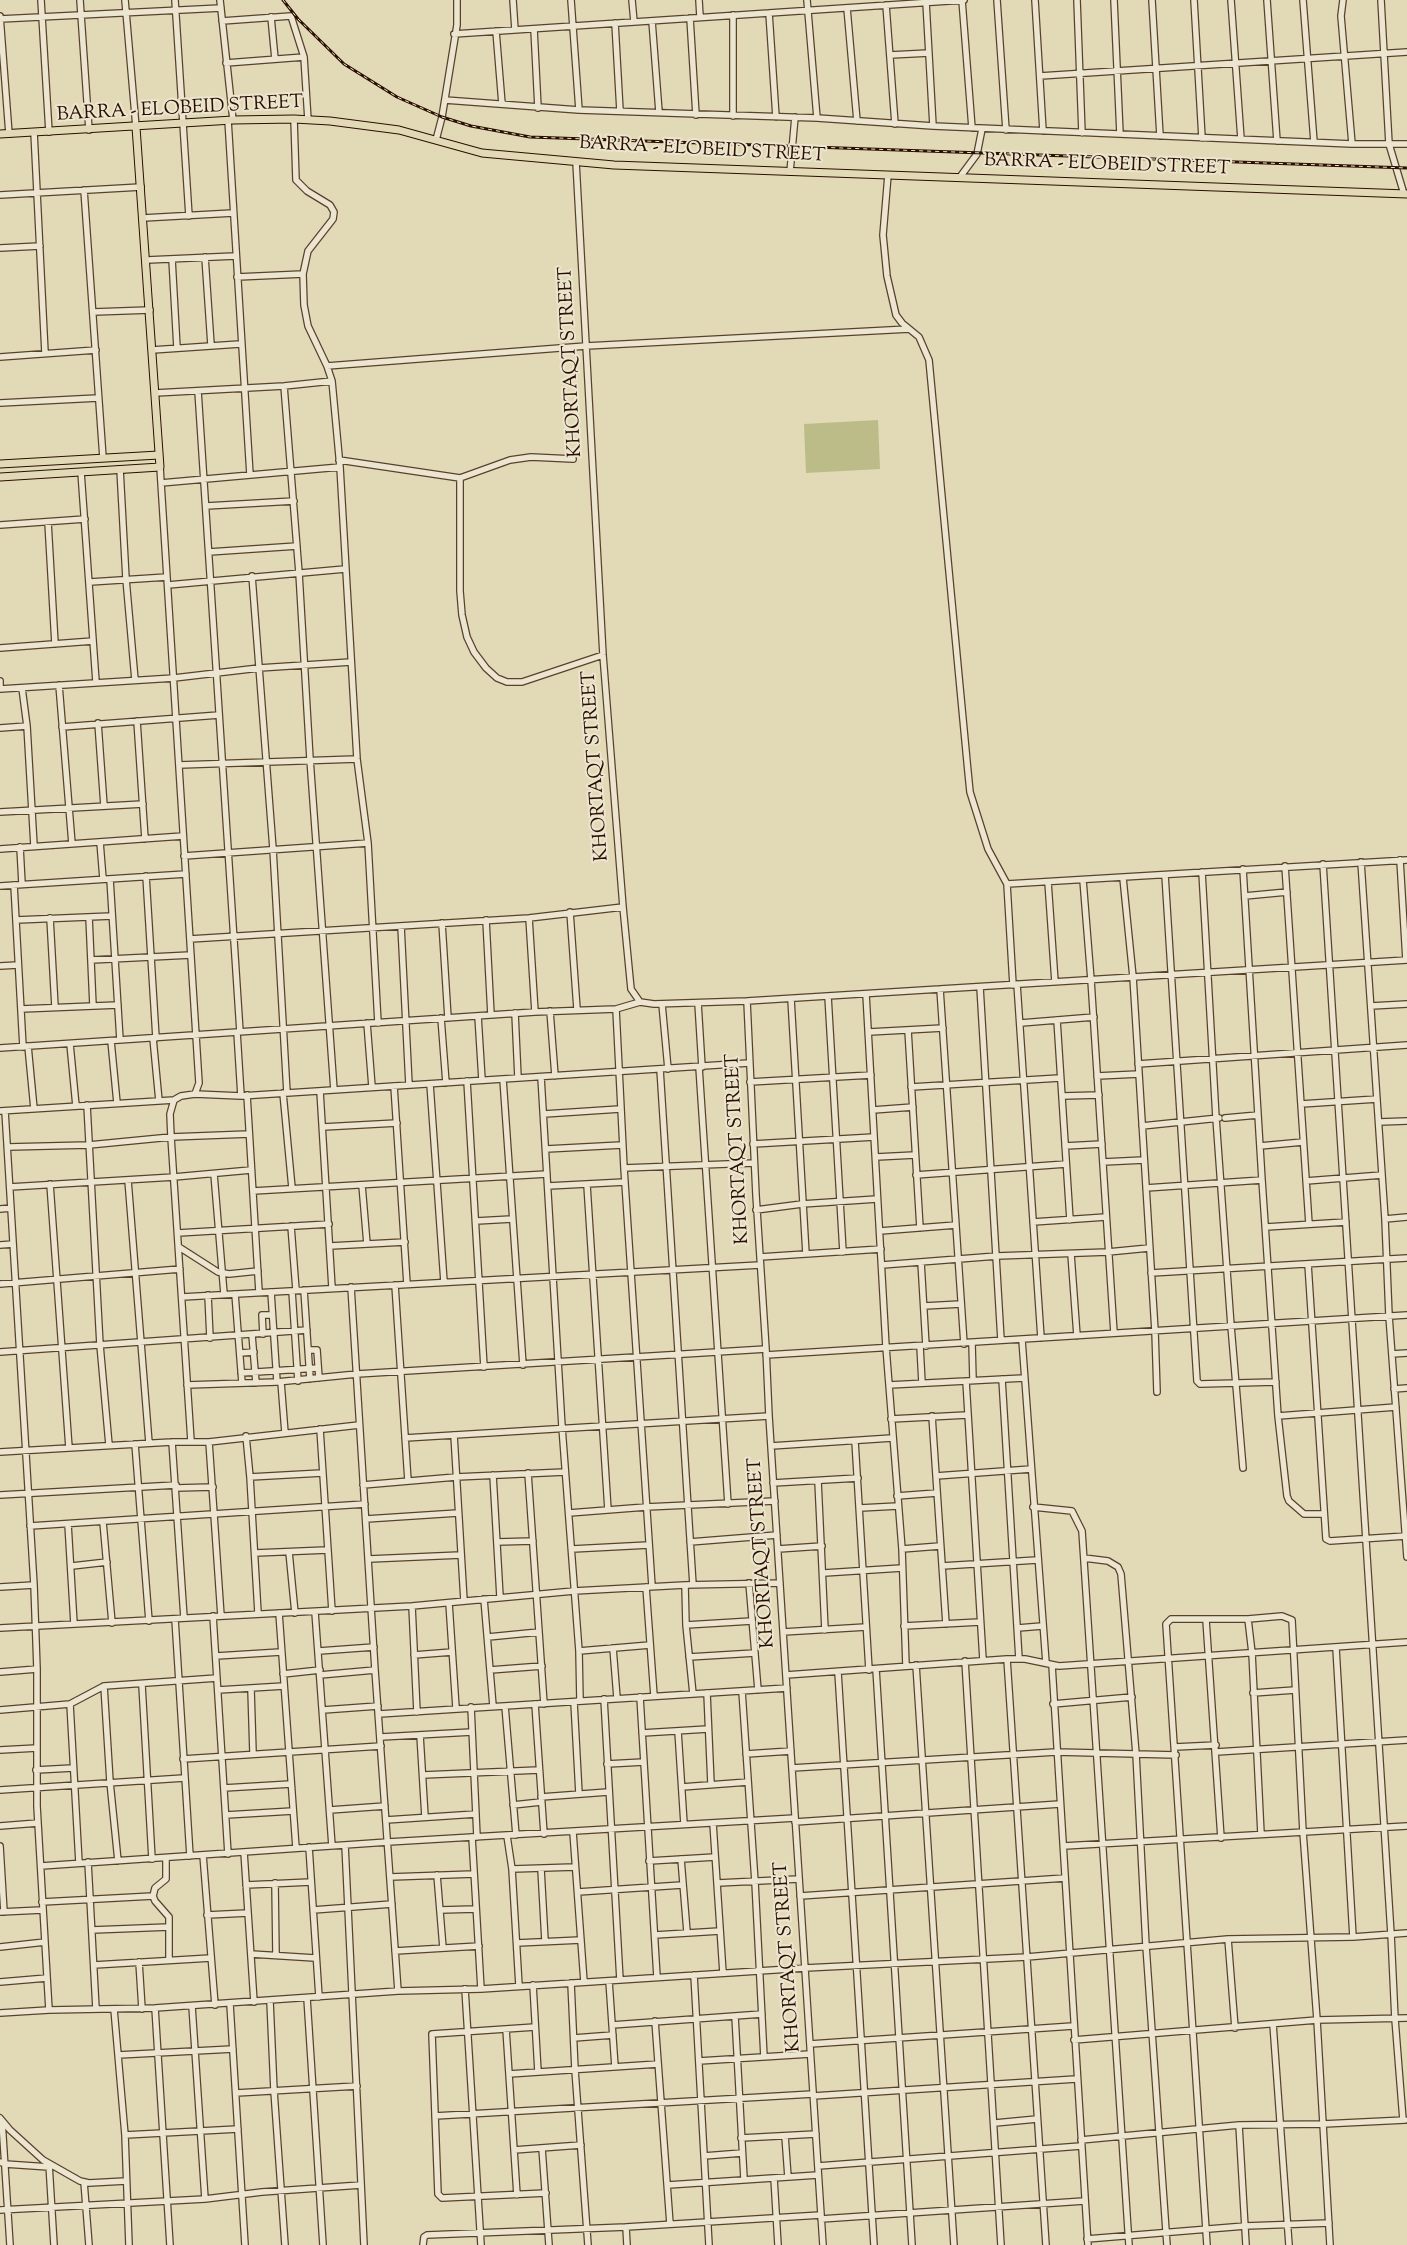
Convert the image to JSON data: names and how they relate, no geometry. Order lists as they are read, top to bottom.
{
  "streets": {
    "main road": ["BARRA - ELOBEID STREET"],
    "street": ["KHORTAQT STREET"]
  },
  "crossings": [
    ["BARRA - ELOBEID STREET", "KHORTAQT STREET"]
  ]
}
